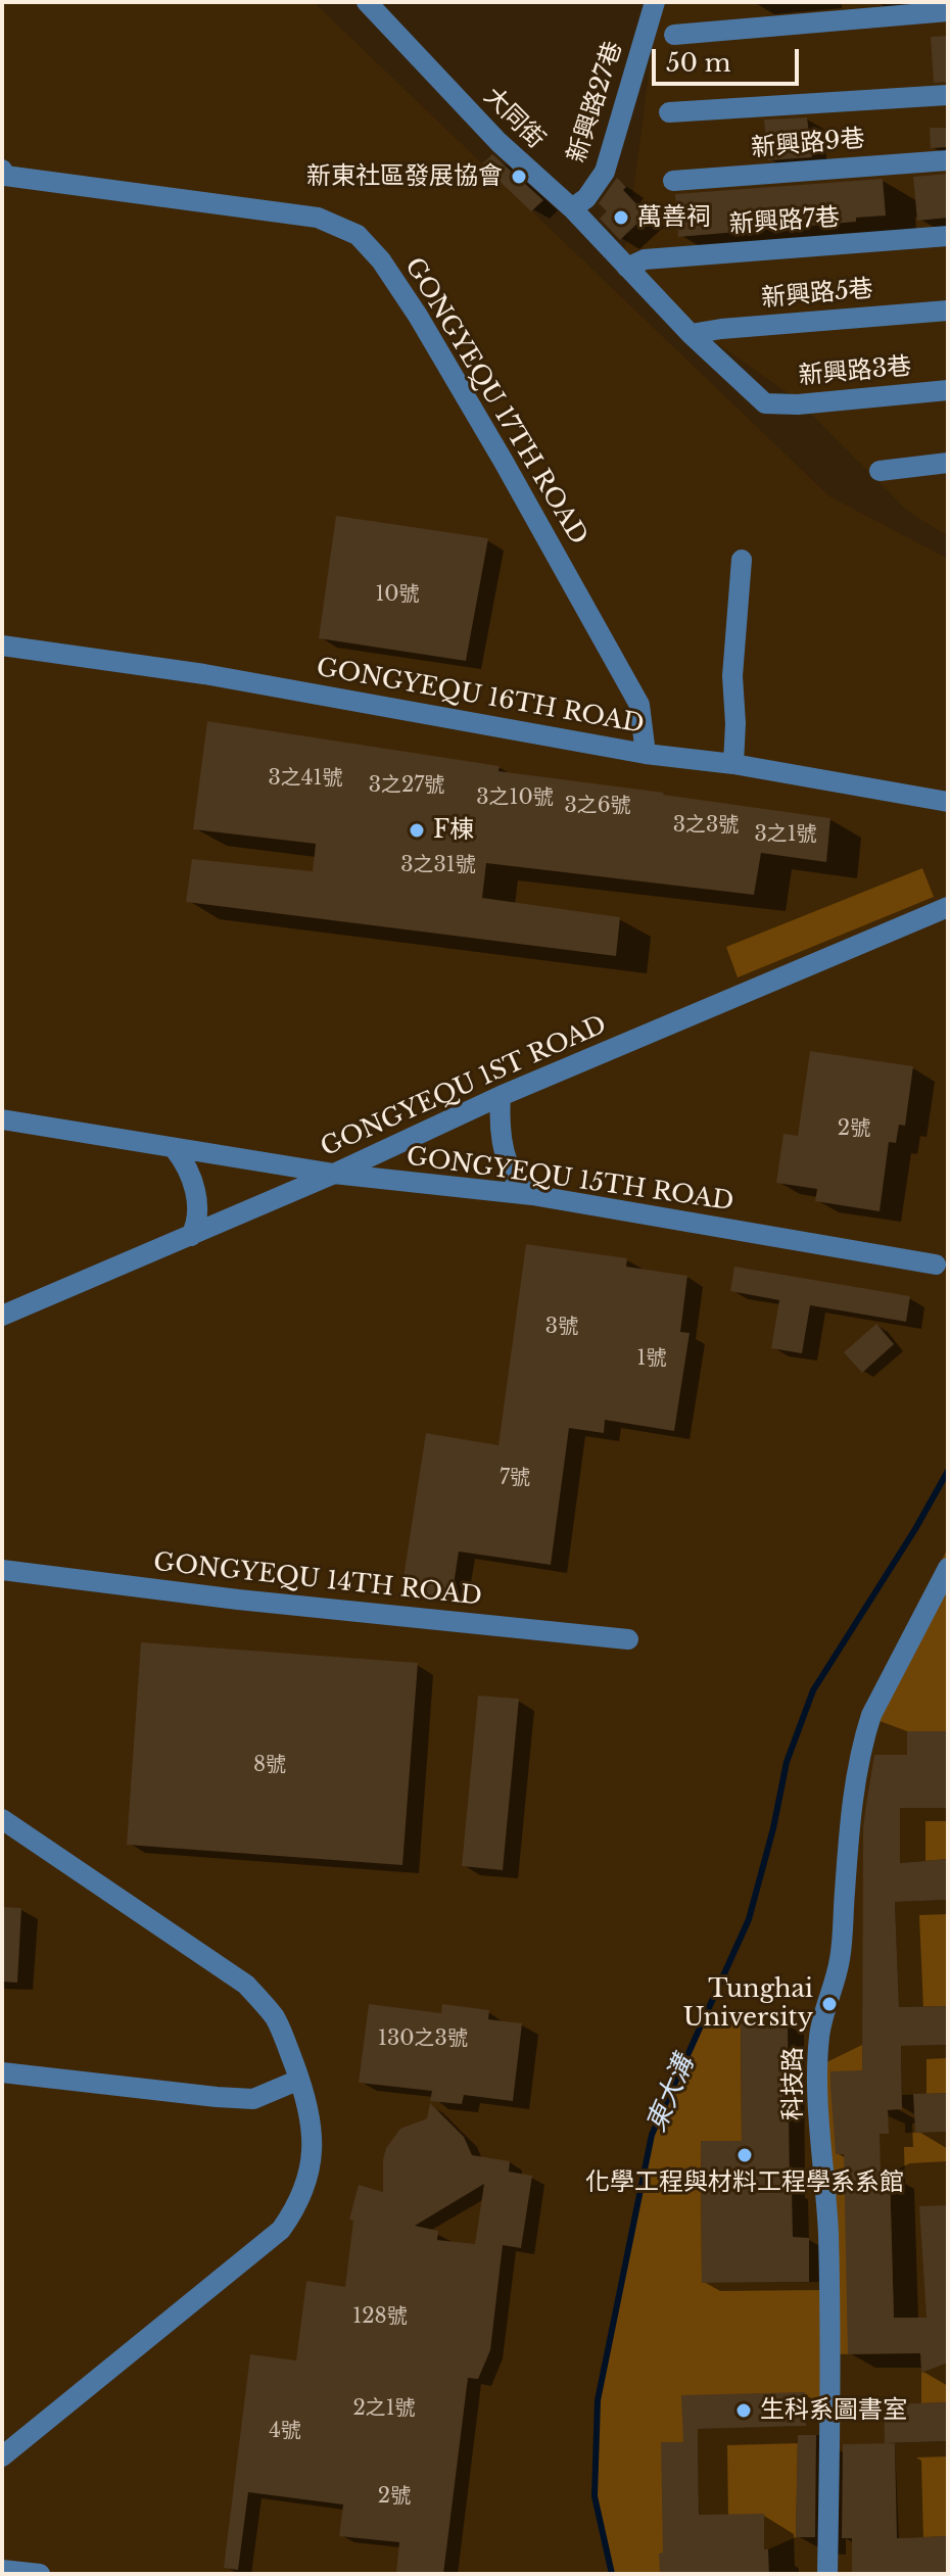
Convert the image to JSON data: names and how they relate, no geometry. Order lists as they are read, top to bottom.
{
  "streets": {
    "street": [
      "新興路27巷",
      "大同街",
      "新興路9巷",
      "新興路7巷",
      "新興路5巷",
      "新興路3巷",
      "GONGYEQU 17TH ROAD",
      "GONGYEQU 16TH ROAD",
      "GONGYEQU 1ST ROAD",
      "GONGYEQU 15TH ROAD",
      "GONGYEQU 14TH ROAD",
      "科技路"
    ]
  },
  "crossings": [
    ["新興路27巷", "大同街"],
    ["大同街", "新興路7巷"],
    ["大同街", "新興路5巷"],
    ["大同街", "新興路3巷"],
    ["GONGYEQU 17TH ROAD", "GONGYEQU 16TH ROAD"],
    ["GONGYEQU 1ST ROAD", "GONGYEQU 15TH ROAD"]
  ],
  "water": ["東大溝"],
  "places": [
    "新東社區發展協會",
    "萬善祠",
    "F棟",
    "Tunghai University",
    "化學工程與材料工程學系系館",
    "生科系圖書室"
  ],
  "house_numbers": [
    "10號",
    "3之41號",
    "3之27號",
    "3之10號",
    "3之6號",
    "3之3號",
    "3之1號",
    "3之31號",
    "2號",
    "3號",
    "1號",
    "7號",
    "8號",
    "130之3號",
    "128號",
    "2之1號",
    "4號",
    "2號"
  ],
  "scale_bar": "50 m"
}
